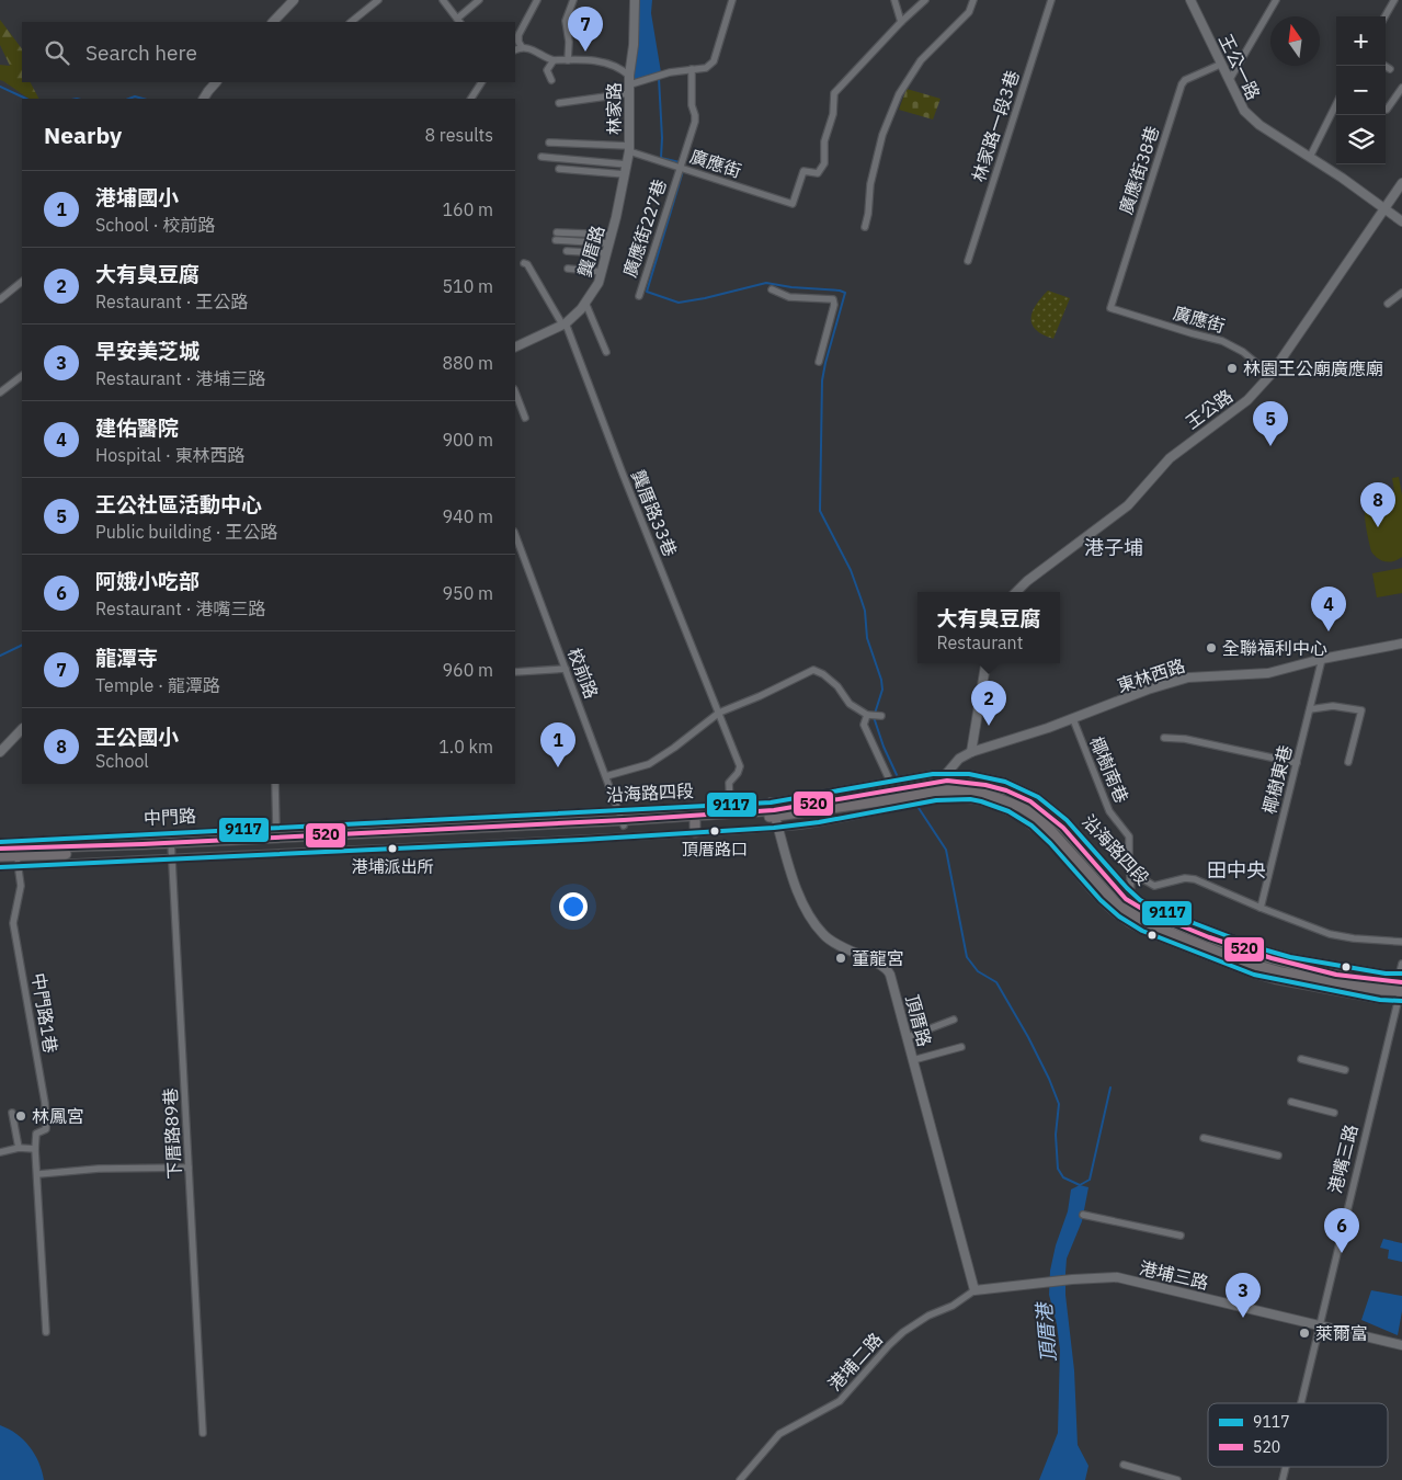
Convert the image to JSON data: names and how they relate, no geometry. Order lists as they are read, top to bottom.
{
  "streets": {
    "main road": ["沿海路四段", "中門路"],
    "street": [
      "王公一路",
      "林家路",
      "林家路一段3巷",
      "廣應街",
      "廣應街38巷",
      "廣應街227巷",
      "龔厝路",
      "王公路",
      "龔厝路33巷",
      "校前路",
      "東林西路",
      "椰樹南巷",
      "椰樹東巷",
      "中門路1巷",
      "頂厝路",
      "下厝路89巷",
      "港嘴三路",
      "港埔三路",
      "港埔二路"
    ]
  },
  "crossings": [
    ["王公一路", "廣應街38巷"],
    ["王公一路", "王公路"],
    ["林家路", "廣應街"],
    ["林家路", "龔厝路"],
    ["廣應街", "廣應街38巷"],
    ["廣應街", "廣應街227巷"],
    ["廣應街", "王公路"],
    ["龔厝路", "龔厝路33巷"],
    ["龔厝路33巷", "沿海路四段"],
    ["校前路", "沿海路四段"],
    ["東林西路", "椰樹南巷"],
    ["東林西路", "椰樹東巷"],
    ["東林西路", "沿海路四段"],
    ["椰樹南巷", "沿海路四段"],
    ["沿海路四段", "中門路"],
    ["沿海路四段", "頂厝路"],
    ["沿海路四段", "港嘴三路"],
    ["中門路", "中門路1巷"],
    ["中門路", "下厝路89巷"],
    ["頂厝路", "港埔三路"],
    ["頂厝路", "港埔二路"],
    ["港嘴三路", "港埔三路"],
    ["港埔三路", "港埔二路"]
  ],
  "districts": ["港子埔", "田中央"],
  "water": ["頂厝港"],
  "places": [
    "林園王公廟廣應廟",
    "全聯福利中心",
    "頂厝路口",
    "港埔派出所",
    "董龍宮",
    "林鳳宮",
    "萊爾富"
  ],
  "lines": ["transit line 9117", "transit line 520"],
  "legend": ["9117", "520"],
  "north": "top",
  "page": {
    "pins": [
      "7",
      "5",
      "8",
      "4",
      "2",
      "1",
      "6",
      "3"
    ],
    "map_buttons": ["+", "−"],
    "search": "Search here",
    "heading": ["Nearby", "8 results"],
    "list": [
      {
        "mark": "1",
        "name": "港埔國小",
        "note": "School · 校前路",
        "value": "160 m"
      },
      {
        "mark": "2",
        "name": "大有臭豆腐",
        "note": "Restaurant · 王公路",
        "value": "510 m"
      },
      {
        "mark": "3",
        "name": "早安美芝城",
        "note": "Restaurant · 港埔三路",
        "value": "880 m"
      },
      {
        "mark": "4",
        "name": "建佑醫院",
        "note": "Hospital · 東林西路",
        "value": "900 m"
      },
      {
        "mark": "5",
        "name": "王公社區活動中心",
        "note": "Public building · 王公路",
        "value": "940 m"
      },
      {
        "mark": "6",
        "name": "阿娥小吃部",
        "note": "Restaurant · 港嘴三路",
        "value": "950 m"
      },
      {
        "mark": "7",
        "name": "龍潭寺",
        "note": "Temple · 龍潭路",
        "value": "960 m"
      },
      {
        "mark": "8",
        "name": "王公國小",
        "note": "School",
        "value": "1.0 km"
      }
    ],
    "popup": ["大有臭豆腐", "Restaurant"]
  }
}
